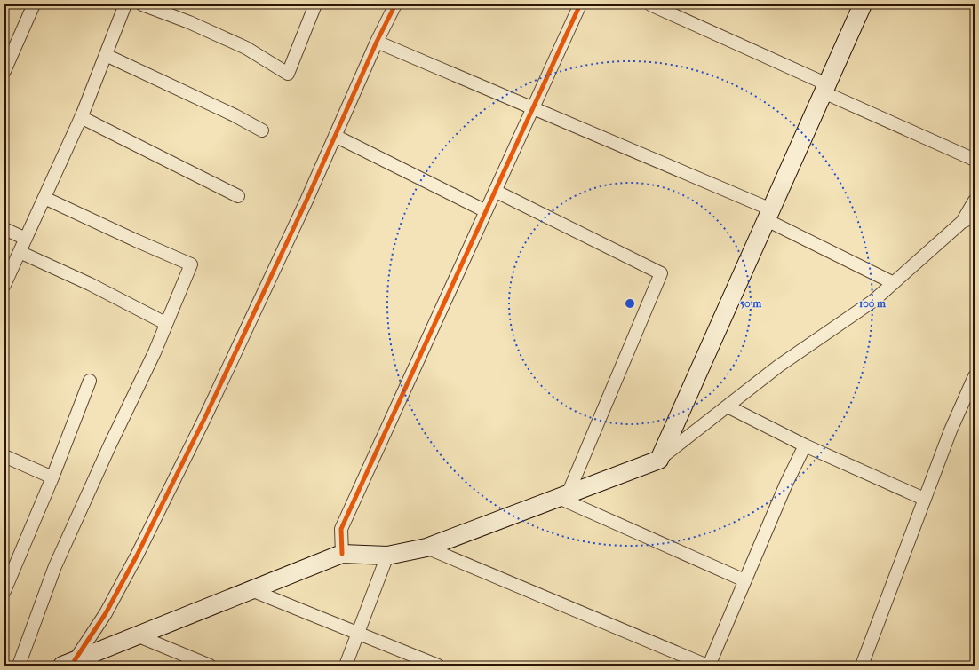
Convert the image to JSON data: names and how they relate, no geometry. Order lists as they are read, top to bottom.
{
  "rings": ["50 m", "100 m"]
}
